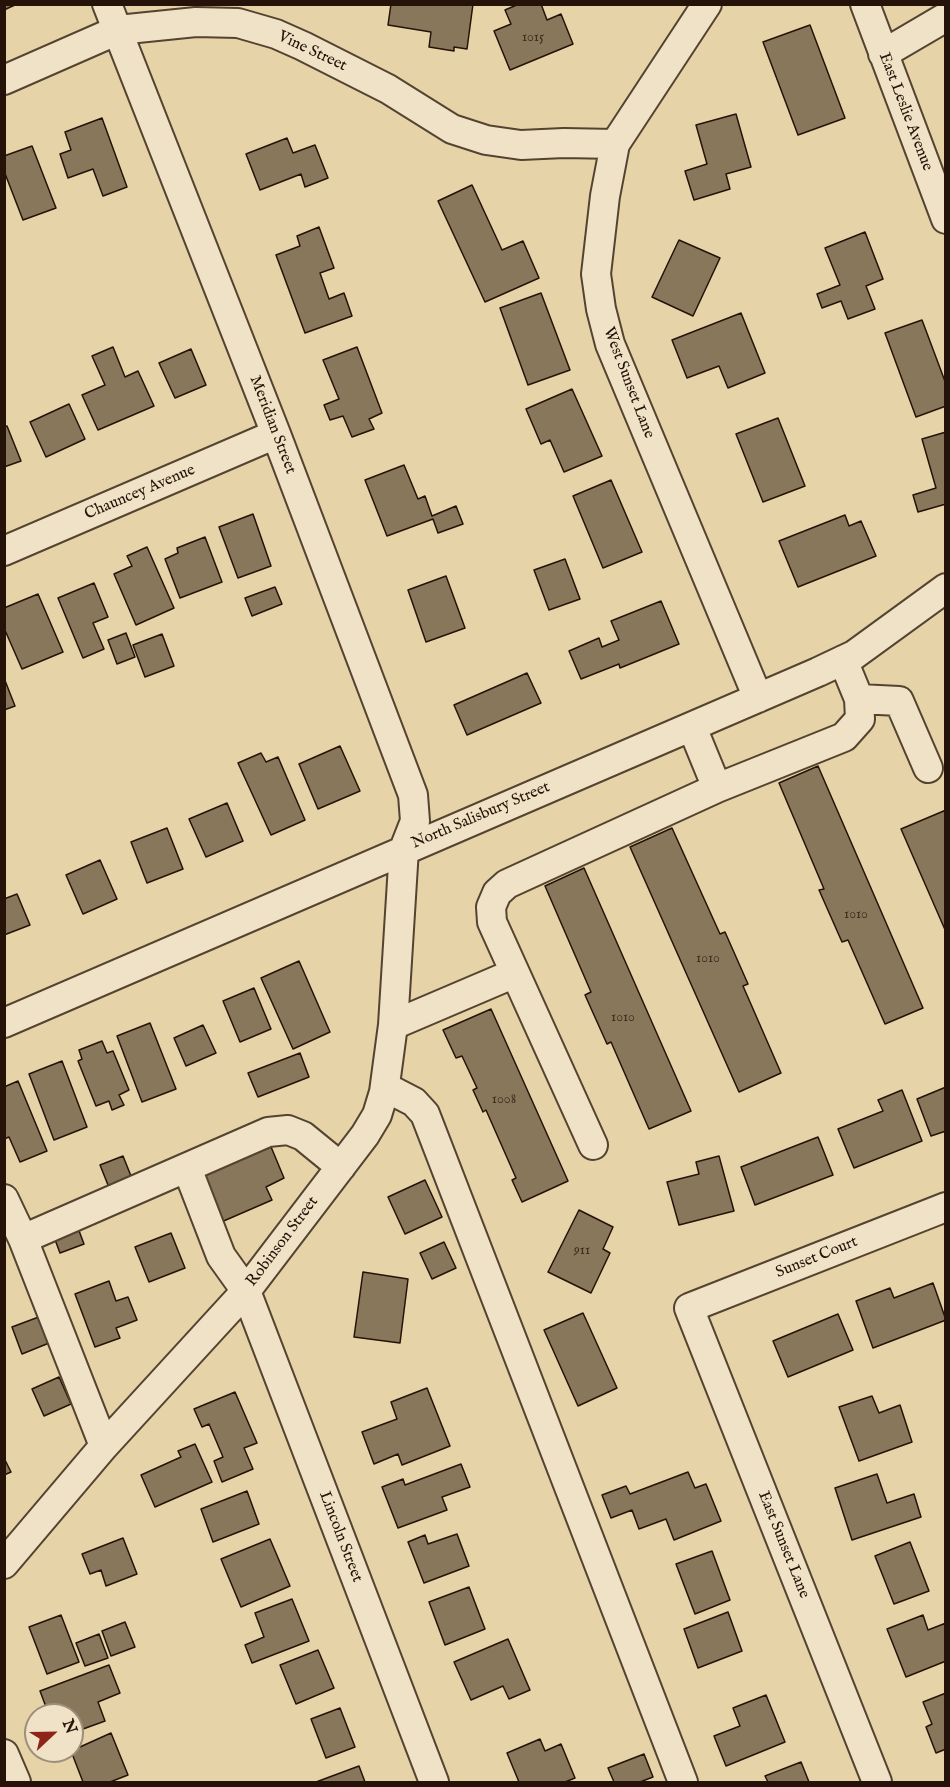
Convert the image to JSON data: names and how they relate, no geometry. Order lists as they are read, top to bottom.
{
  "streets": {
    "street": [
      "Vine Street",
      "East Leslie Avenue",
      "West Sunset Lane",
      "Meridian Street",
      "Chauncey Avenue",
      "North Salisbury Street",
      "Robinson Street",
      "Sunset Court",
      "Lincoln Street",
      "East Sunset Lane"
    ]
  },
  "crossings": [
    ["Vine Street", "West Sunset Lane"],
    ["Vine Street", "Meridian Street"],
    ["West Sunset Lane", "North Salisbury Street"],
    ["Meridian Street", "Chauncey Avenue"],
    ["Meridian Street", "North Salisbury Street"],
    ["Meridian Street", "Robinson Street"],
    ["North Salisbury Street", "Robinson Street"],
    ["Robinson Street", "Lincoln Street"],
    ["Sunset Court", "East Sunset Lane"]
  ],
  "house_numbers": [
    "1015",
    "1010",
    "1010",
    "1010",
    "1008",
    "911"
  ],
  "north": "right"
}
